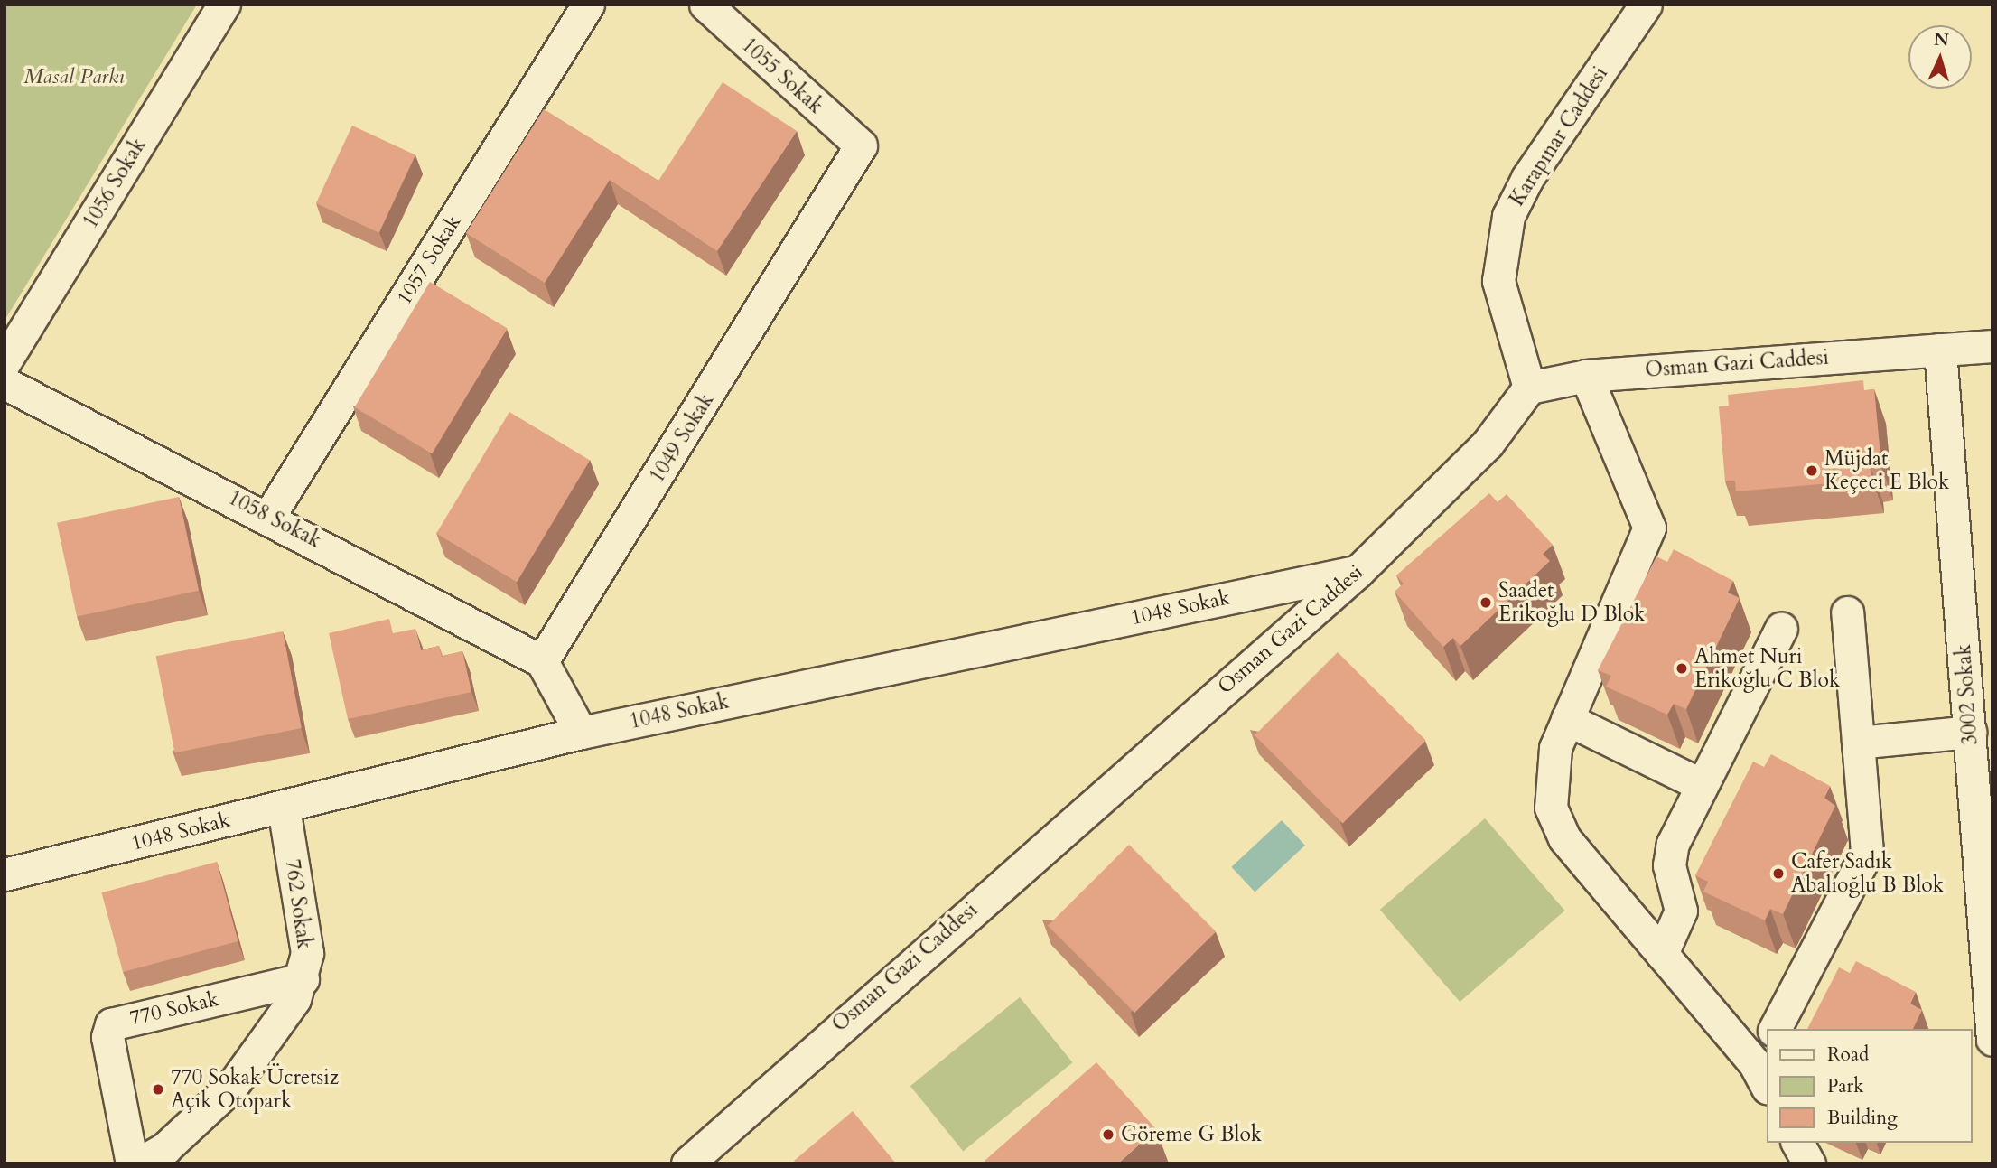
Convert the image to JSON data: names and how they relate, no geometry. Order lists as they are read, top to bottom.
{
  "streets": {
    "street": [
      "1055 Sokak",
      "Karapınar Caddesi",
      "1056 Sokak",
      "1057 Sokak",
      "Osman Gazi Caddesi",
      "1049 Sokak",
      "1058 Sokak",
      "1048 Sokak",
      "3002 Sokak",
      "762 Sokak",
      "770 Sokak"
    ]
  },
  "crossings": [
    ["1055 Sokak", "1049 Sokak"],
    ["Karapınar Caddesi", "Osman Gazi Caddesi"],
    ["1057 Sokak", "1058 Sokak"],
    ["Osman Gazi Caddesi", "1048 Sokak"],
    ["Osman Gazi Caddesi", "3002 Sokak"],
    ["1049 Sokak", "1058 Sokak"],
    ["1048 Sokak", "762 Sokak"],
    ["762 Sokak", "770 Sokak"]
  ],
  "parks": ["Masal Parkı"],
  "places": [
    "Müjdat Keçeci E Blok",
    "Saadet Erikoğlu D Blok",
    "Ahmet Nuri Erikoğlu C Blok",
    "Cafer Sadık Abalıoğlu B Blok",
    "770 Sokak Ücretsiz Açık Otopark",
    "Göreme G Blok"
  ],
  "legend": ["Road", "Park", "Building"],
  "north": "top"
}
